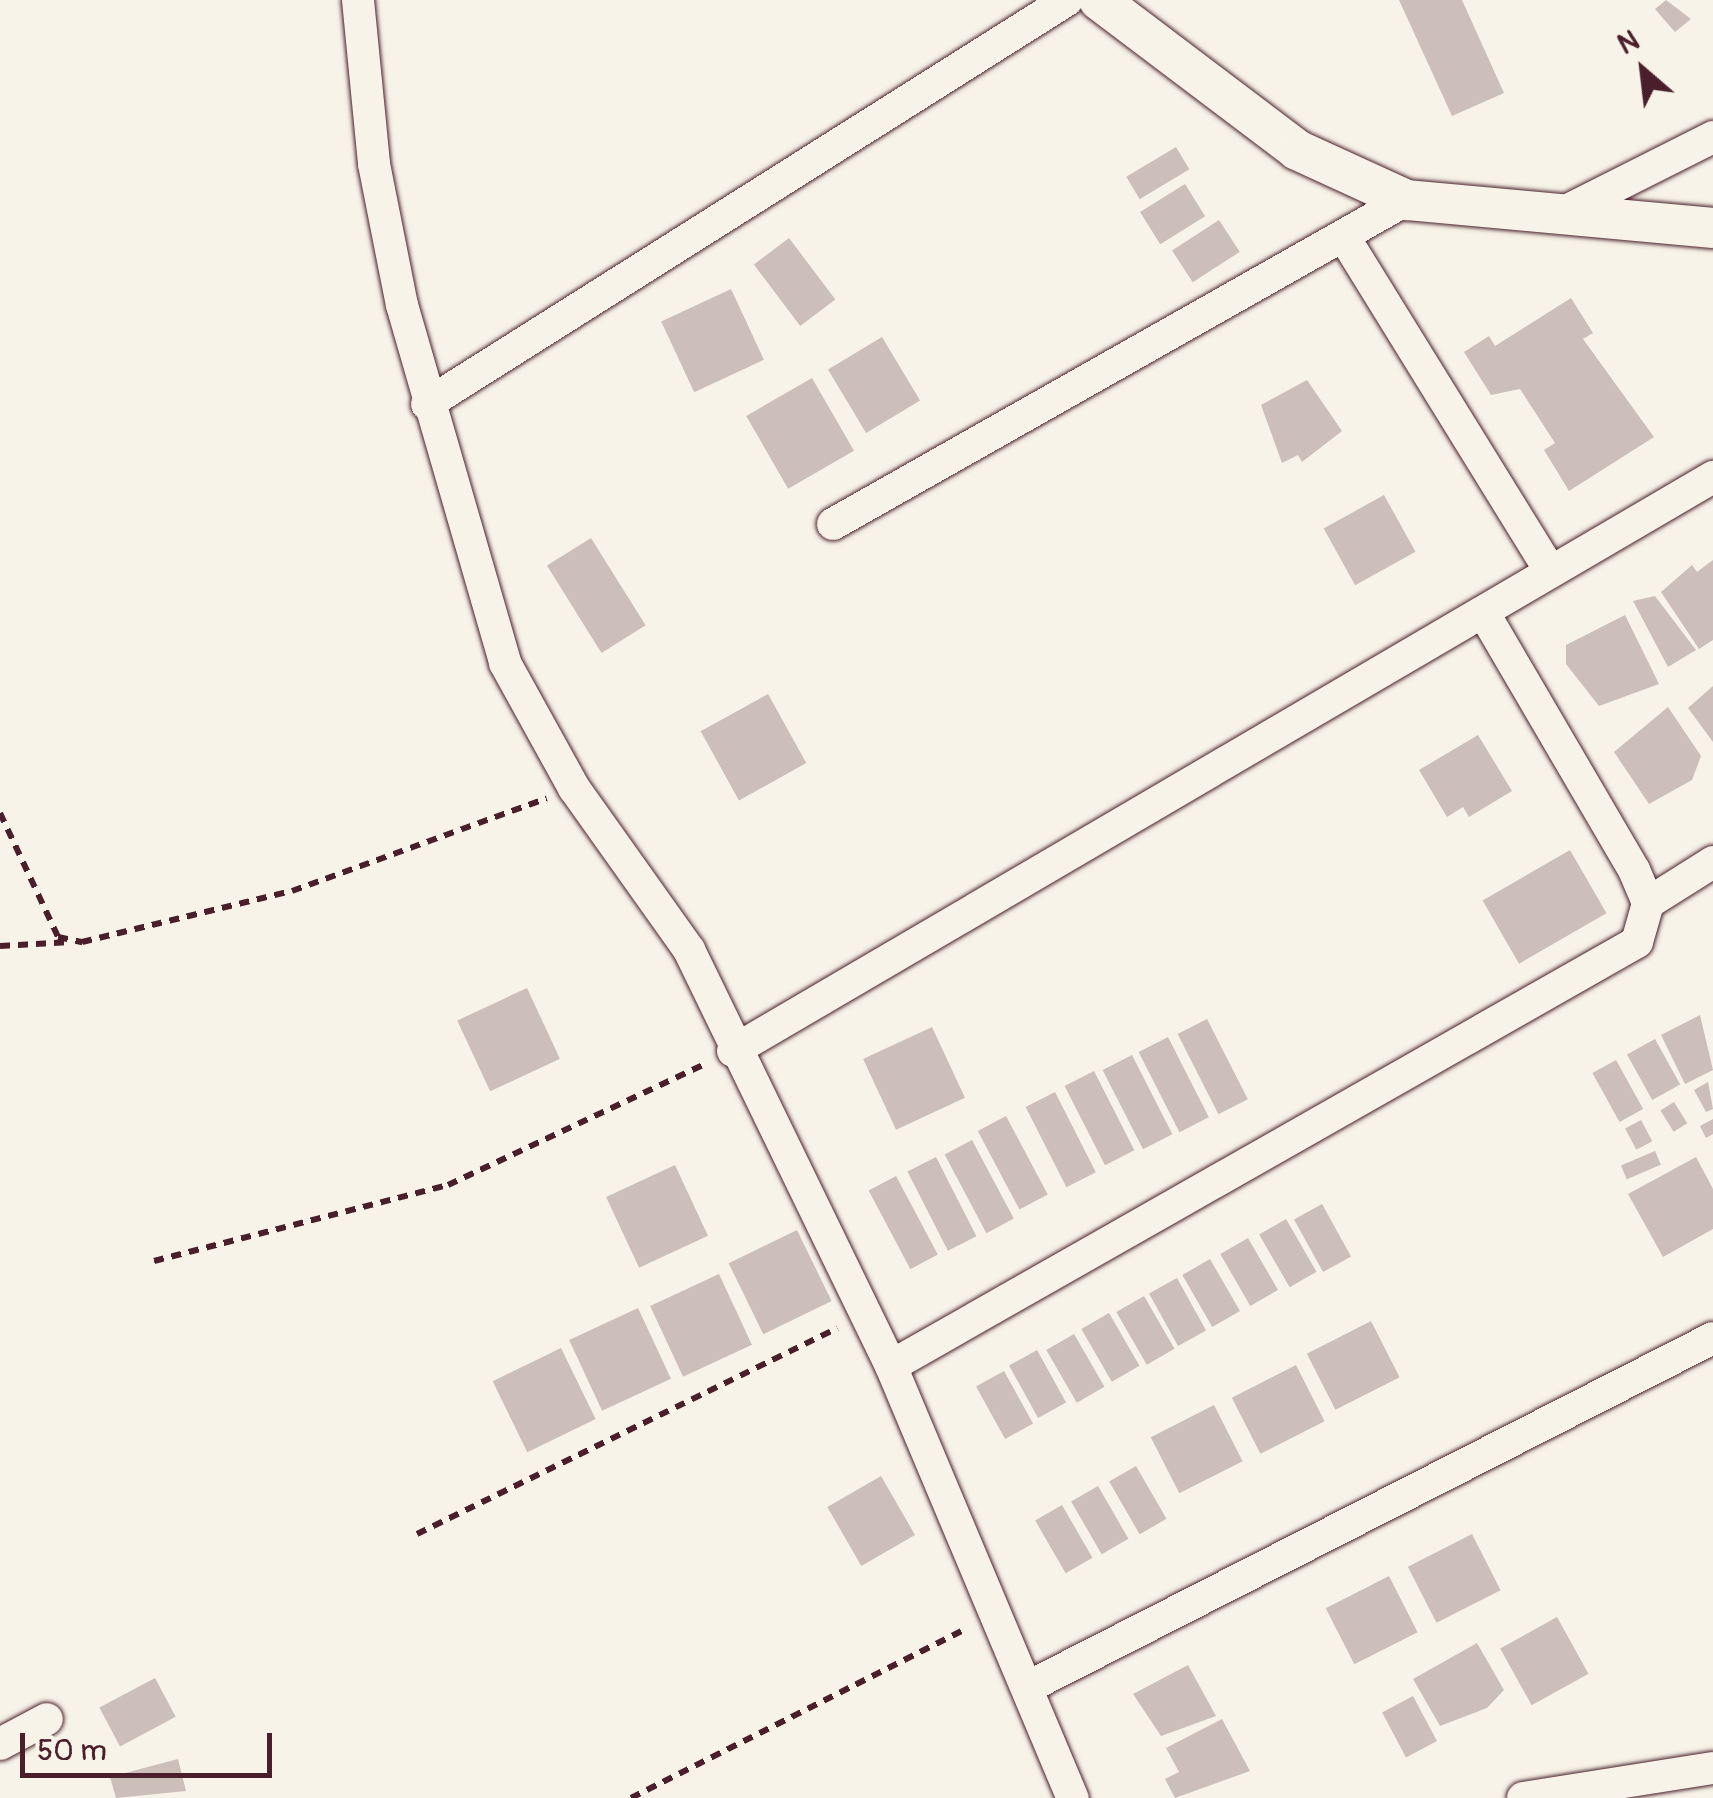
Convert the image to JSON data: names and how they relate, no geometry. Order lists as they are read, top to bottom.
{
  "scale_bar": "50 m",
  "north": "top left"
}
